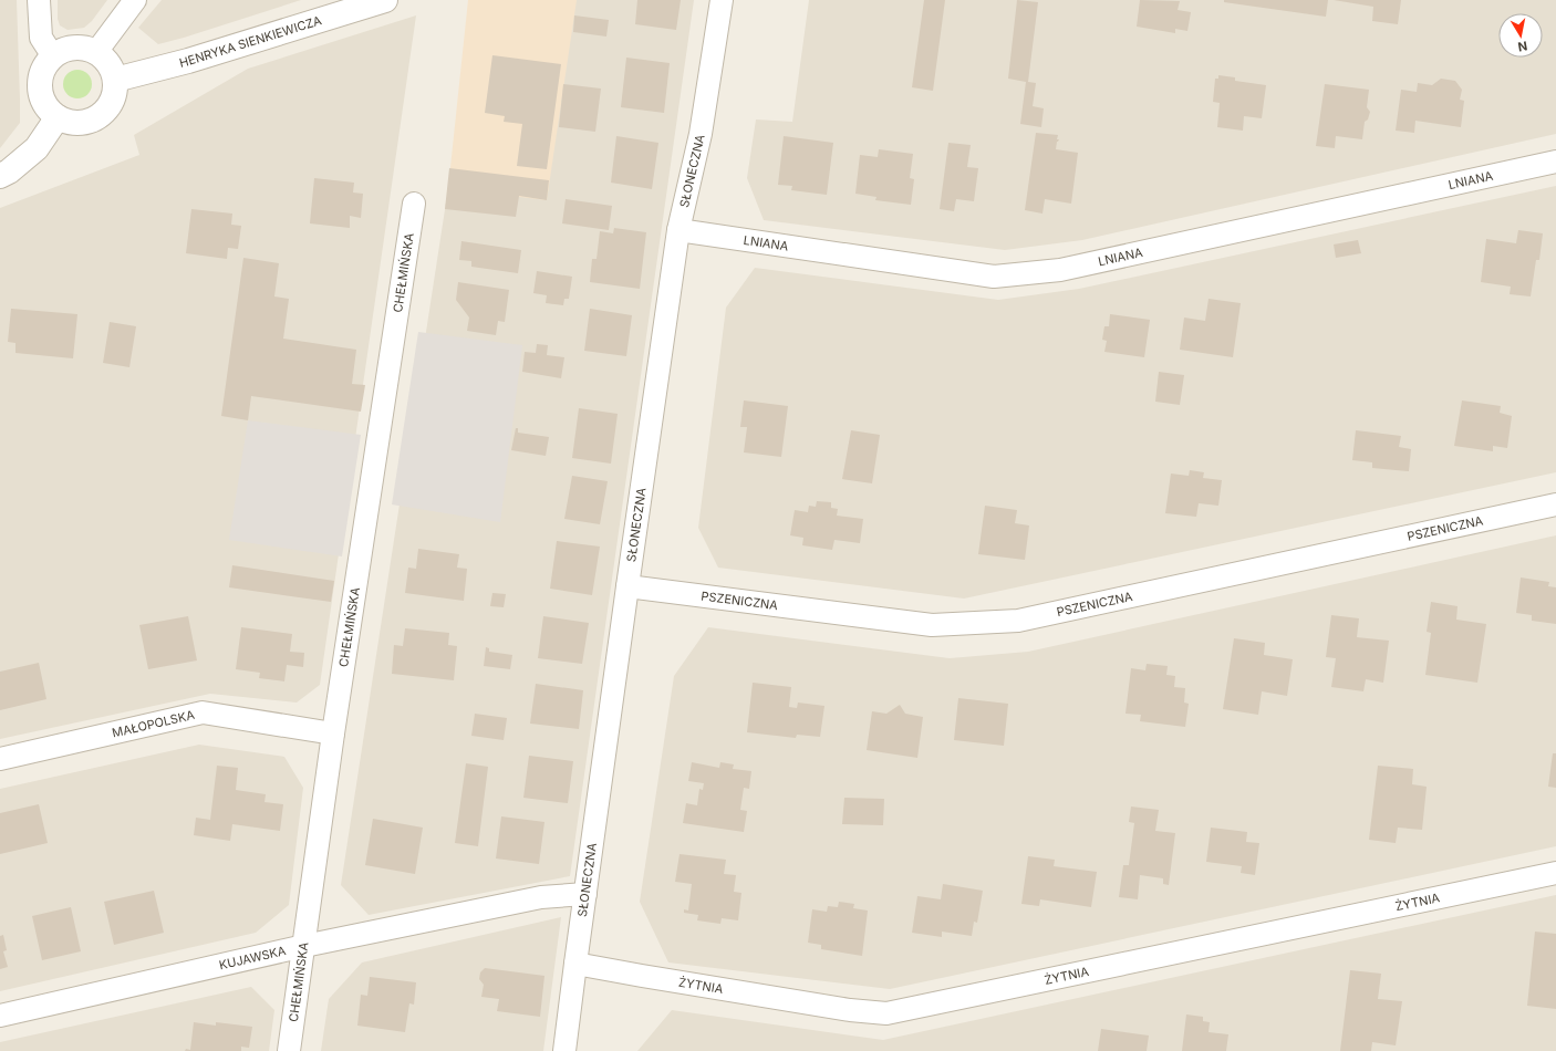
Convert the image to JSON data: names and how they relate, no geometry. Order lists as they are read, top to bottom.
{
  "streets": {
    "street": [
      "HENRYKA SIENKIEWICZA",
      "SŁONECZNA",
      "LNIANA",
      "CHEŁMIŃSKA",
      "PSZENICZNA",
      "MAŁOPOLSKA",
      "ŻYTNIA",
      "KUJAWSKA"
    ]
  },
  "crossings": [
    ["SŁONECZNA", "LNIANA"],
    ["SŁONECZNA", "PSZENICZNA"],
    ["SŁONECZNA", "ŻYTNIA"],
    ["SŁONECZNA", "KUJAWSKA"],
    ["CHEŁMIŃSKA", "MAŁOPOLSKA"],
    ["CHEŁMIŃSKA", "KUJAWSKA"]
  ],
  "north": "bottom"
}
